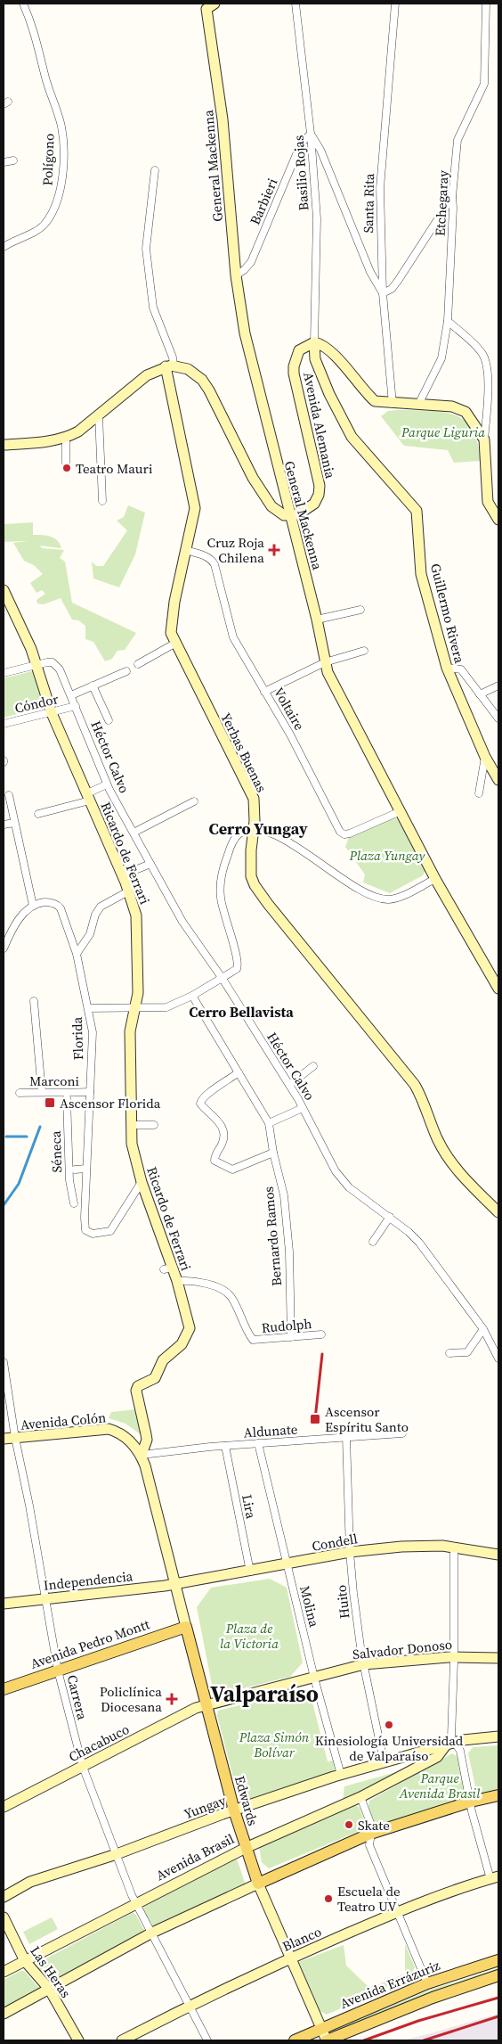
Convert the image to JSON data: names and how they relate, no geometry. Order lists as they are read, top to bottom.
{
  "streets": {
    "main road": ["Avenida Pedro Montt", "Edwards", "Avenida Errázuriz"],
    "street": [
      "Polígono",
      "General Mackenna",
      "Basilio Rojas",
      "Barbieri",
      "Santa Rita",
      "Etchegaray",
      "Avenida Alemania",
      "Guillermo Rivera",
      "Cóndor",
      "Voltaire",
      "Yerbas Buenas",
      "Héctor Calvo",
      "Ricardo de Ferrari",
      "Florida",
      "Marconi",
      "Séneca",
      "Bernardo Ramos",
      "Rudolph",
      "Avenida Colón",
      "Aldunate",
      "Lira",
      "Condell",
      "Independencia",
      "Huito",
      "Molina",
      "Salvador Donoso",
      "Carrera",
      "Chacabuco",
      "Yungay",
      "Avenida Brasil",
      "Blanco",
      "Las Heras"
    ]
  },
  "crossings": [
    ["General Mackenna", "Barbieri"],
    ["General Mackenna", "Avenida Alemania"],
    ["General Mackenna", "Voltaire"],
    ["Basilio Rojas", "Barbieri"],
    ["Basilio Rojas", "Avenida Alemania"],
    ["Basilio Rojas", "Guillermo Rivera"],
    ["Avenida Alemania", "Guillermo Rivera"],
    ["Cóndor", "Héctor Calvo"],
    ["Cóndor", "Ricardo de Ferrari"],
    ["Voltaire", "Yerbas Buenas"],
    ["Héctor Calvo", "Ricardo de Ferrari"],
    ["Ricardo de Ferrari", "Florida"],
    ["Ricardo de Ferrari", "Rudolph"],
    ["Ricardo de Ferrari", "Avenida Colón"],
    ["Ricardo de Ferrari", "Aldunate"],
    ["Ricardo de Ferrari", "Edwards"],
    ["Florida", "Marconi"],
    ["Bernardo Ramos", "Rudolph"],
    ["Avenida Colón", "Aldunate"],
    ["Avenida Colón", "Carrera"],
    ["Avenida Colón", "Edwards"],
    ["Aldunate", "Lira"],
    ["Aldunate", "Huito"],
    ["Aldunate", "Molina"],
    ["Aldunate", "Edwards"],
    ["Lira", "Condell"],
    ["Condell", "Independencia"],
    ["Condell", "Huito"],
    ["Condell", "Molina"],
    ["Condell", "Edwards"],
    ["Independencia", "Carrera"],
    ["Independencia", "Edwards"],
    ["Huito", "Salvador Donoso"],
    ["Huito", "Yungay"],
    ["Molina", "Salvador Donoso"],
    ["Molina", "Yungay"],
    ["Avenida Pedro Montt", "Carrera"],
    ["Avenida Pedro Montt", "Edwards"],
    ["Salvador Donoso", "Chacabuco"],
    ["Salvador Donoso", "Edwards"],
    ["Carrera", "Chacabuco"],
    ["Carrera", "Yungay"],
    ["Carrera", "Avenida Brasil"],
    ["Carrera", "Blanco"],
    ["Chacabuco", "Edwards"],
    ["Edwards", "Yungay"],
    ["Edwards", "Avenida Brasil"],
    ["Edwards", "Blanco"],
    ["Edwards", "Avenida Errázuriz"],
    ["Yungay", "Avenida Brasil"],
    ["Avenida Brasil", "Las Heras"]
  ],
  "districts": ["Cerro Yungay", "Cerro Bellavista", "Valparaíso"],
  "parks": [
    "Parque Liguria",
    "Plaza Yungay",
    "Plaza de la Victoria",
    "Plaza Simón Bolívar",
    "Parque Avenida Brasil"
  ],
  "places": {
    "other": [
      "Teatro Mauri",
      "Kinesiología Universidad de Valparaíso",
      "Skate",
      "Escuela de Teatro UV"
    ],
    "health": ["Cruz Roja Chilena", "Policlínica Diocesana"],
    "transit": ["Ascensor Florida", "Ascensor Espíritu Santo"]
  }
}
